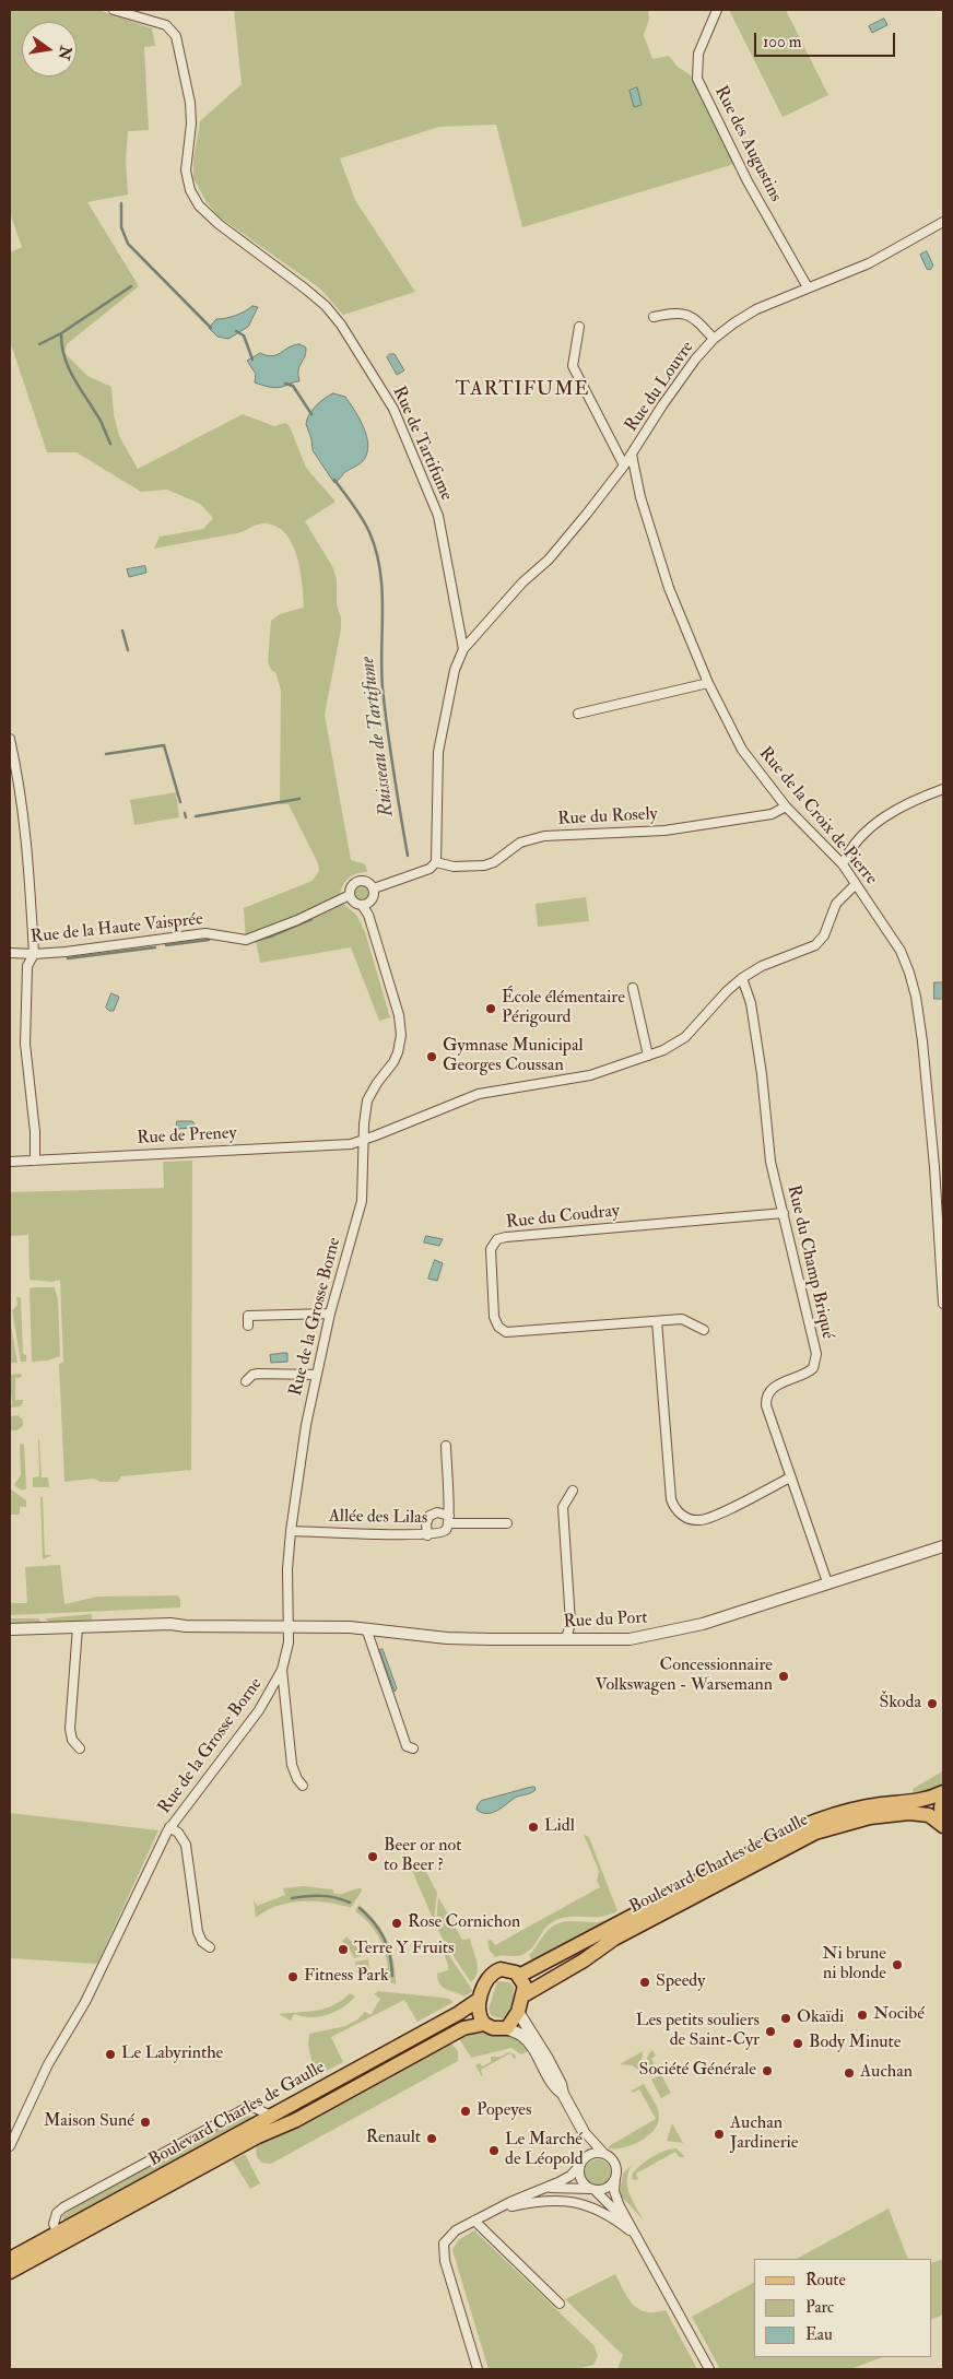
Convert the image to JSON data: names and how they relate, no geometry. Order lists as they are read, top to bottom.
{
  "streets": {
    "main road": ["Boulevard Charles de Gaulle"],
    "street": [
      "Rue des Augustins",
      "Rue du Louvre",
      "Rue de Tartifume",
      "Rue de la Croix de Pierre",
      "Rue du Rosely",
      "Rue de la Haute Vaisprée",
      "Rue de Preney",
      "Rue du Coudray",
      "Rue du Champ Briqué",
      "Rue de la Grosse Borne",
      "Allée des Lilas",
      "Rue du Port"
    ]
  },
  "crossings": [
    ["Rue des Augustins", "Rue du Louvre"],
    ["Rue du Louvre", "Rue de Tartifume"],
    ["Rue du Louvre", "Rue de la Croix de Pierre"],
    ["Rue de la Croix de Pierre", "Rue du Rosely"],
    ["Rue de la Croix de Pierre", "Rue de Preney"],
    ["Rue de Preney", "Rue du Champ Briqué"],
    ["Rue de Preney", "Rue de la Grosse Borne"],
    ["Rue du Coudray", "Rue du Champ Briqué"],
    ["Rue du Champ Briqué", "Rue du Port"],
    ["Rue de la Grosse Borne", "Allée des Lilas"],
    ["Rue de la Grosse Borne", "Rue du Port"]
  ],
  "districts": ["TARTIFUME"],
  "water": ["Ruisseau de Tartifume"],
  "places": [
    "École élémentaire Périgourd",
    "Gymnase Municipal Georges Coussan",
    "Concessionnaire Volkswagen - Warsemann",
    "Škoda",
    "Lidl",
    "Beer or not to Beer ?",
    "Rose Cornichon",
    "Terre Y Fruits",
    "Ni brune ni blonde",
    "Fitness Park",
    "Speedy",
    "Nocibé",
    "Okaïdi",
    "Les petits souliers de Saint-Cyr",
    "Body Minute",
    "Le Labyrinthe",
    "Société Générale",
    "Auchan",
    "Popeyes",
    "Maison Suné",
    "Auchan Jardinerie",
    "Renault",
    "Le Marché de Léopold"
  ],
  "legend": ["Route", "Parc", "Eau"],
  "scale_bar": "100 m",
  "north": "right"
}
